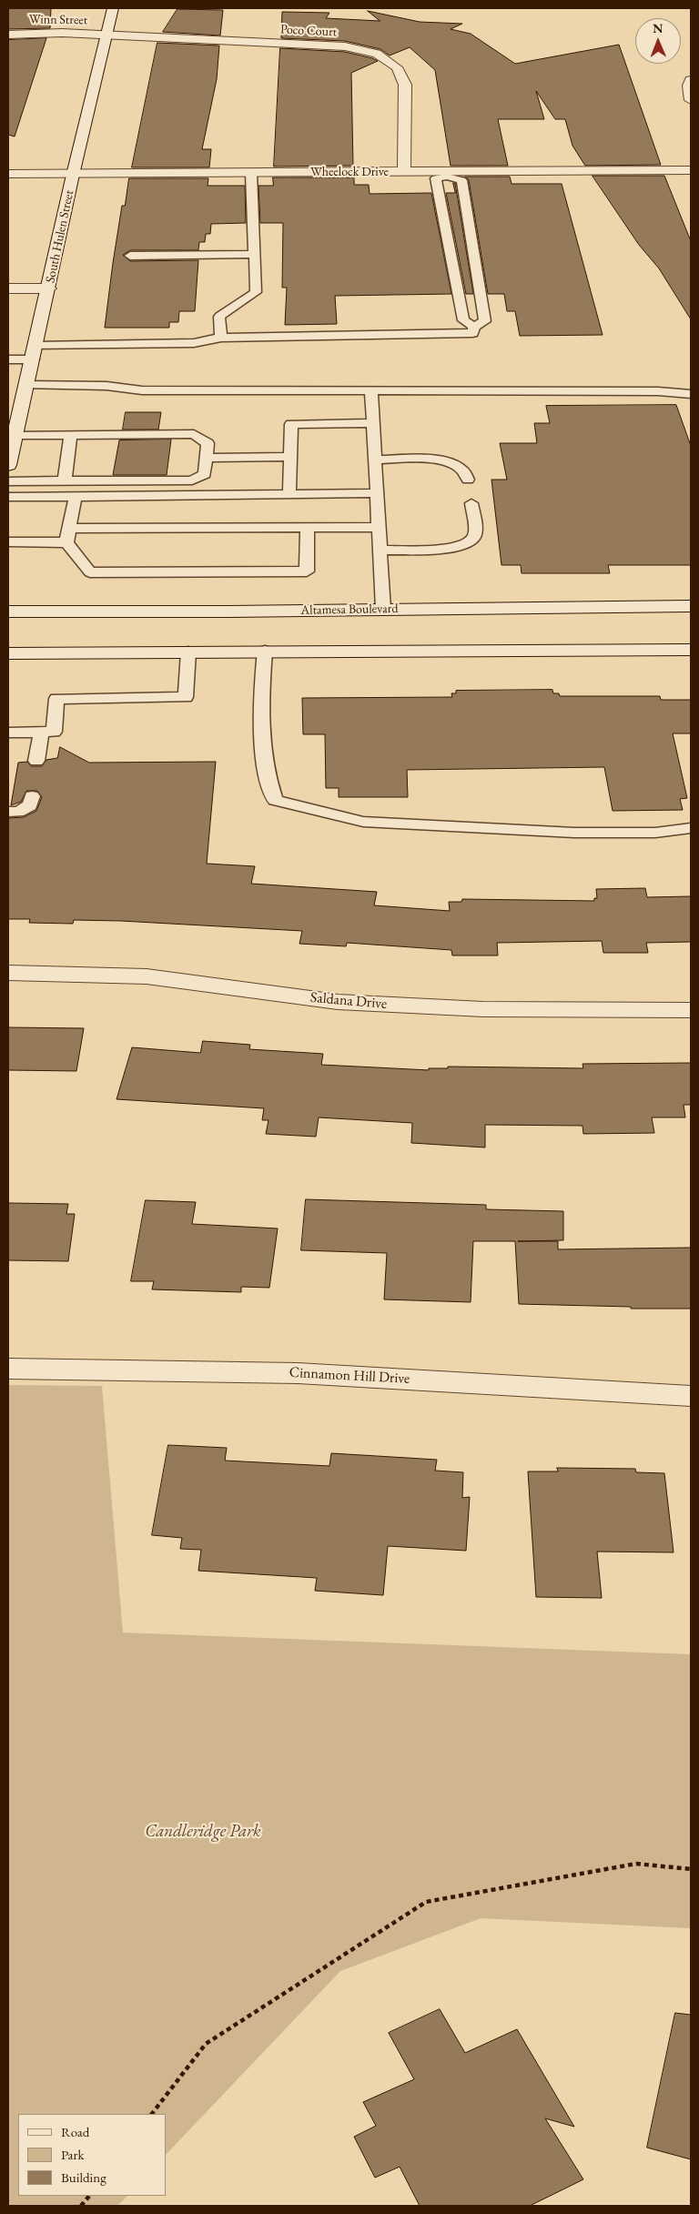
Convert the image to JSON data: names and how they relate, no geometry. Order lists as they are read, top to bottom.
{
  "streets": {
    "street": [
      "Winn Street",
      "Poco Court",
      "Wheelock Drive",
      "South Hulen Street",
      "Altamesa Boulevard",
      "Saldana Drive",
      "Cinnamon Hill Drive"
    ]
  },
  "crossings": [
    ["Winn Street", "Poco Court"],
    ["Winn Street", "South Hulen Street"],
    ["Poco Court", "Wheelock Drive"],
    ["Poco Court", "South Hulen Street"],
    ["Wheelock Drive", "South Hulen Street"]
  ],
  "parks": ["Candleridge Park"],
  "legend": ["Road", "Park", "Building"],
  "north": "top"
}
